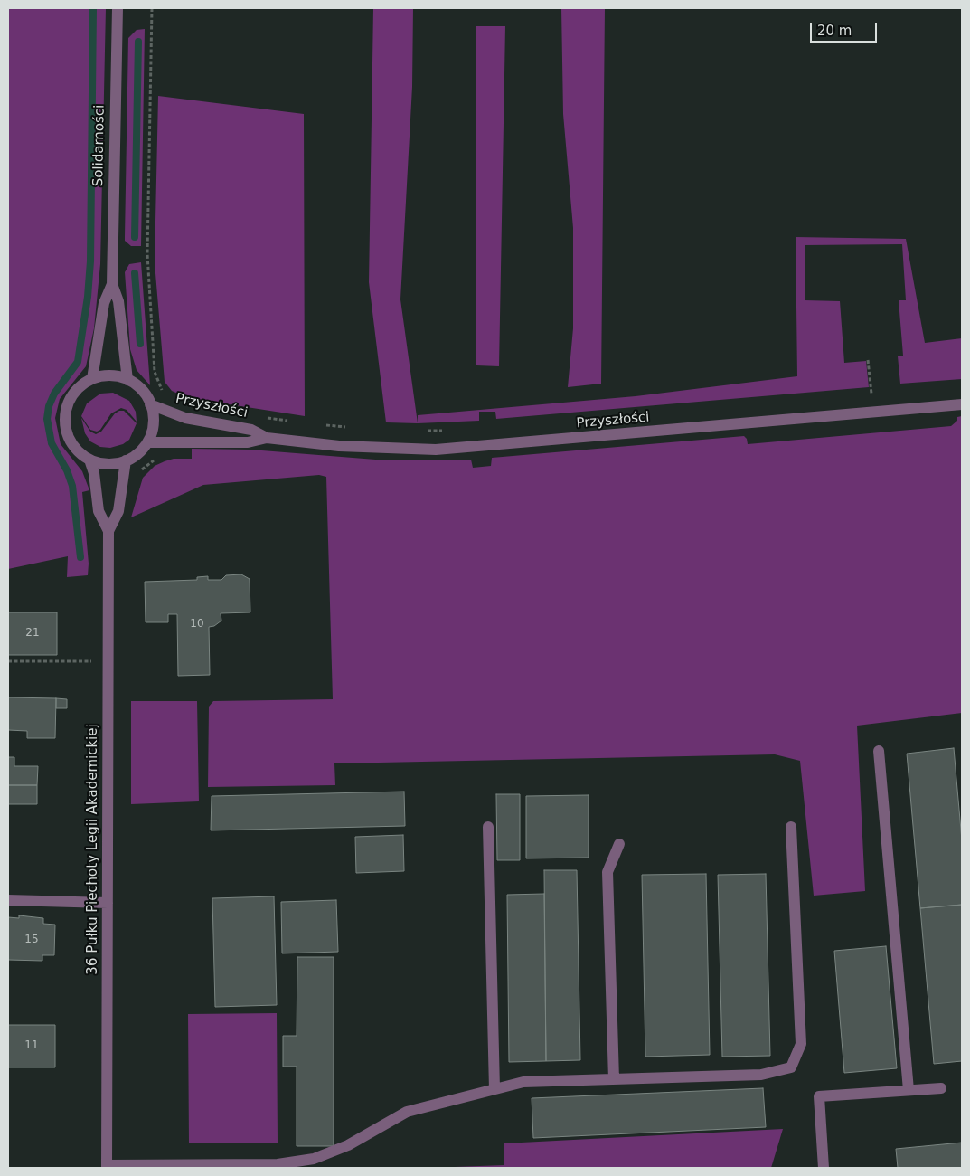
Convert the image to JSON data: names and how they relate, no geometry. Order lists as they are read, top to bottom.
{
  "streets": {
    "street": ["Solidarności", "Przyszłości", "36 Pułku Piechoty Legii Akademickiej"]
  },
  "crossings": [
    ["Solidarności", "Przyszłości"],
    ["Solidarności", "36 Pułku Piechoty Legii Akademickiej"],
    ["Przyszłości", "36 Pułku Piechoty Legii Akademickiej"]
  ],
  "house_numbers": [
    "10",
    "21",
    "15",
    "11"
  ],
  "scale_bar": "20 m"
}
